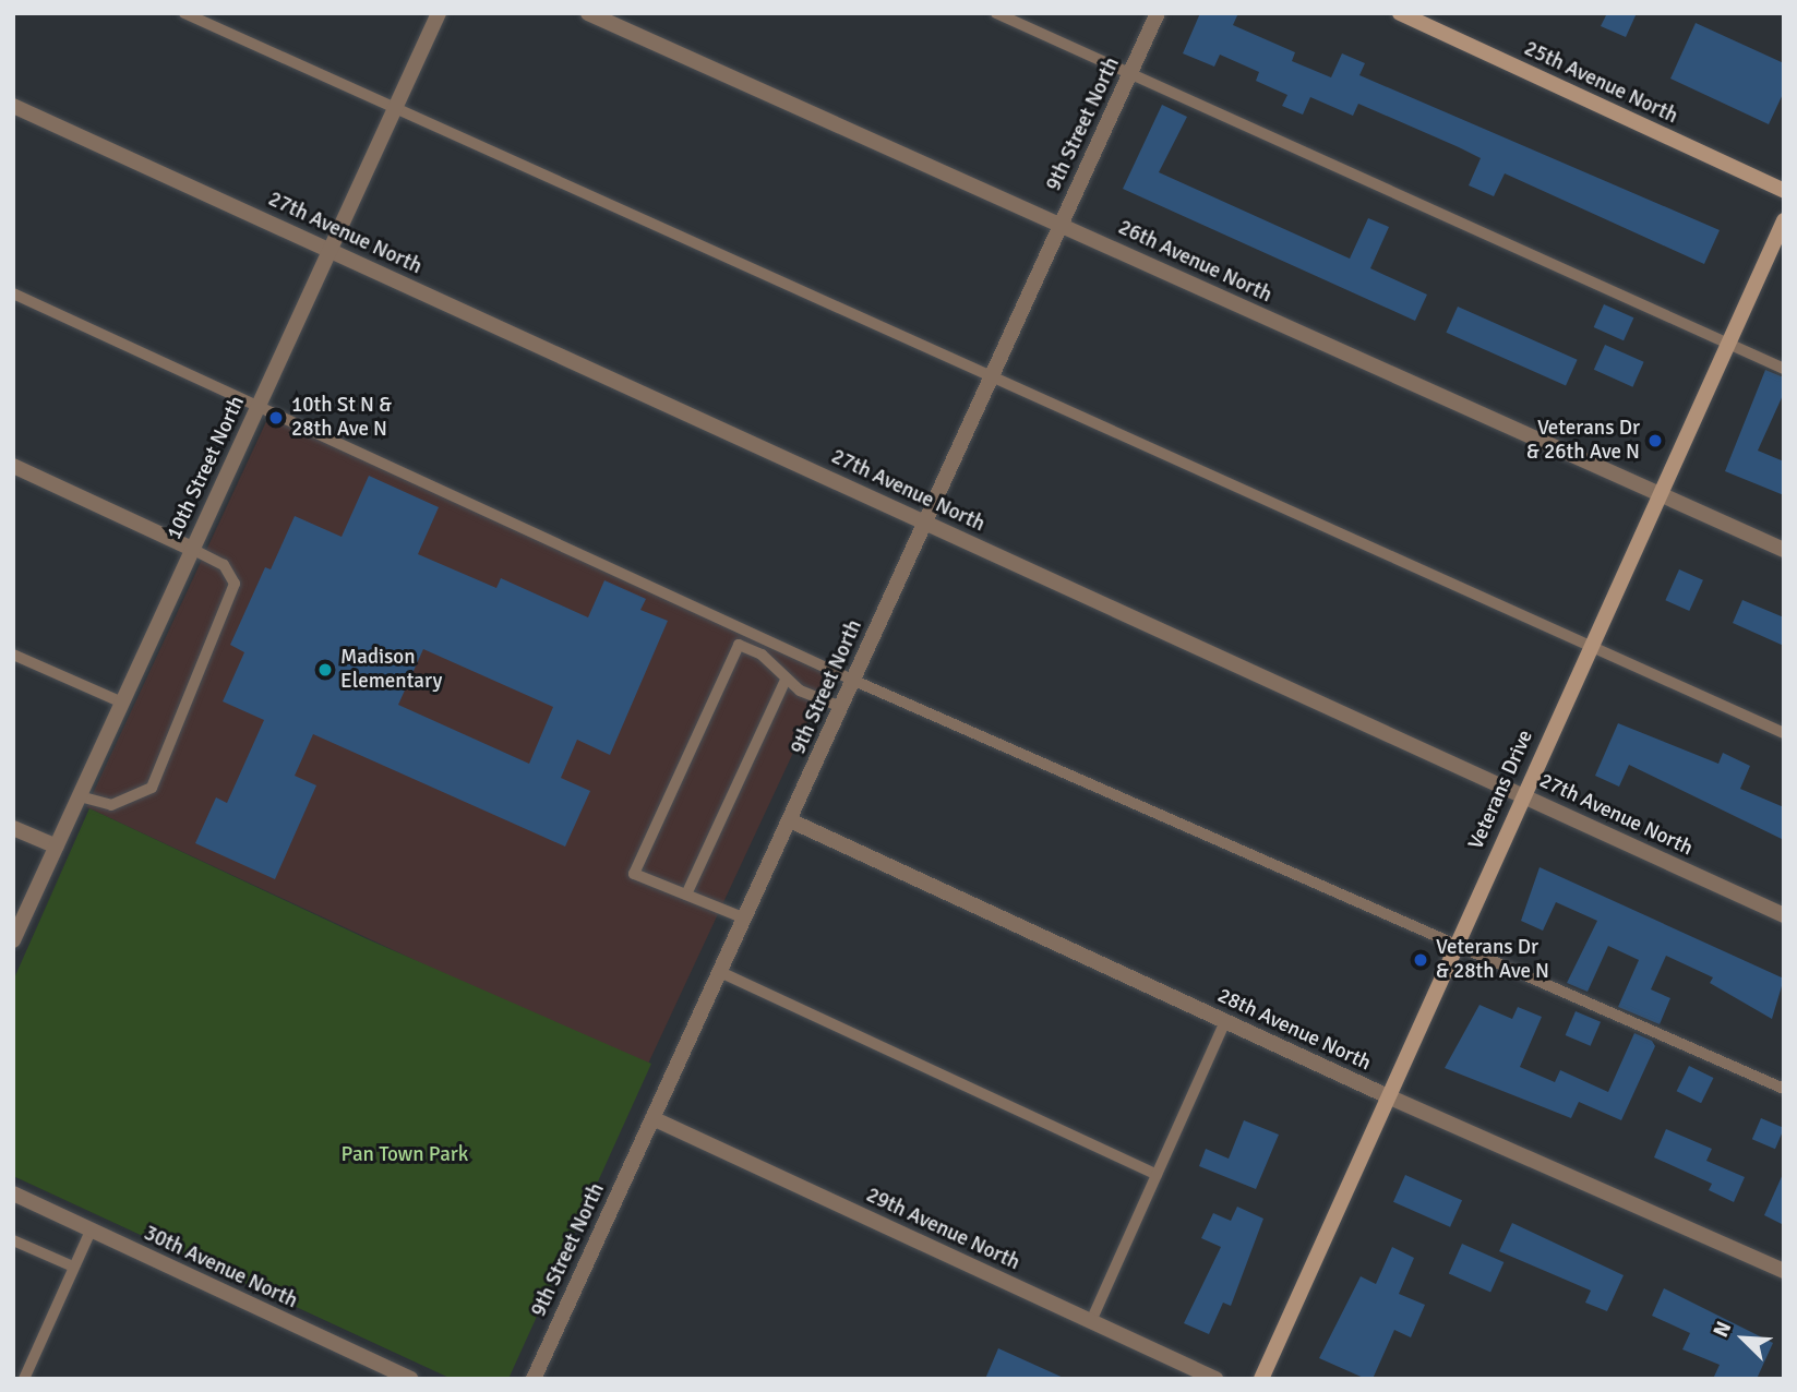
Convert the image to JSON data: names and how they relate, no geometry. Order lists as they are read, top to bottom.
{
  "streets": {
    "main road": ["25th Avenue North", "Veterans Drive"],
    "street": [
      "9th Street North",
      "27th Avenue North",
      "26th Avenue North",
      "10th Street North",
      "28th Avenue North",
      "29th Avenue North",
      "30th Avenue North"
    ]
  },
  "crossings": [
    ["9th Street North", "27th Avenue North"],
    ["9th Street North", "26th Avenue North"],
    ["9th Street North", "28th Avenue North"],
    ["9th Street North", "29th Avenue North"],
    ["27th Avenue North", "10th Street North"],
    ["27th Avenue North", "Veterans Drive"],
    ["26th Avenue North", "Veterans Drive"],
    ["Veterans Drive", "28th Avenue North"]
  ],
  "parks": ["Pan Town Park"],
  "places": [
    "10th St N & 28th Ave N",
    "Veterans Dr & 26th Ave N",
    "Madison Elementary",
    "Veterans Dr & 28th Ave N"
  ],
  "north": "top left"
}
